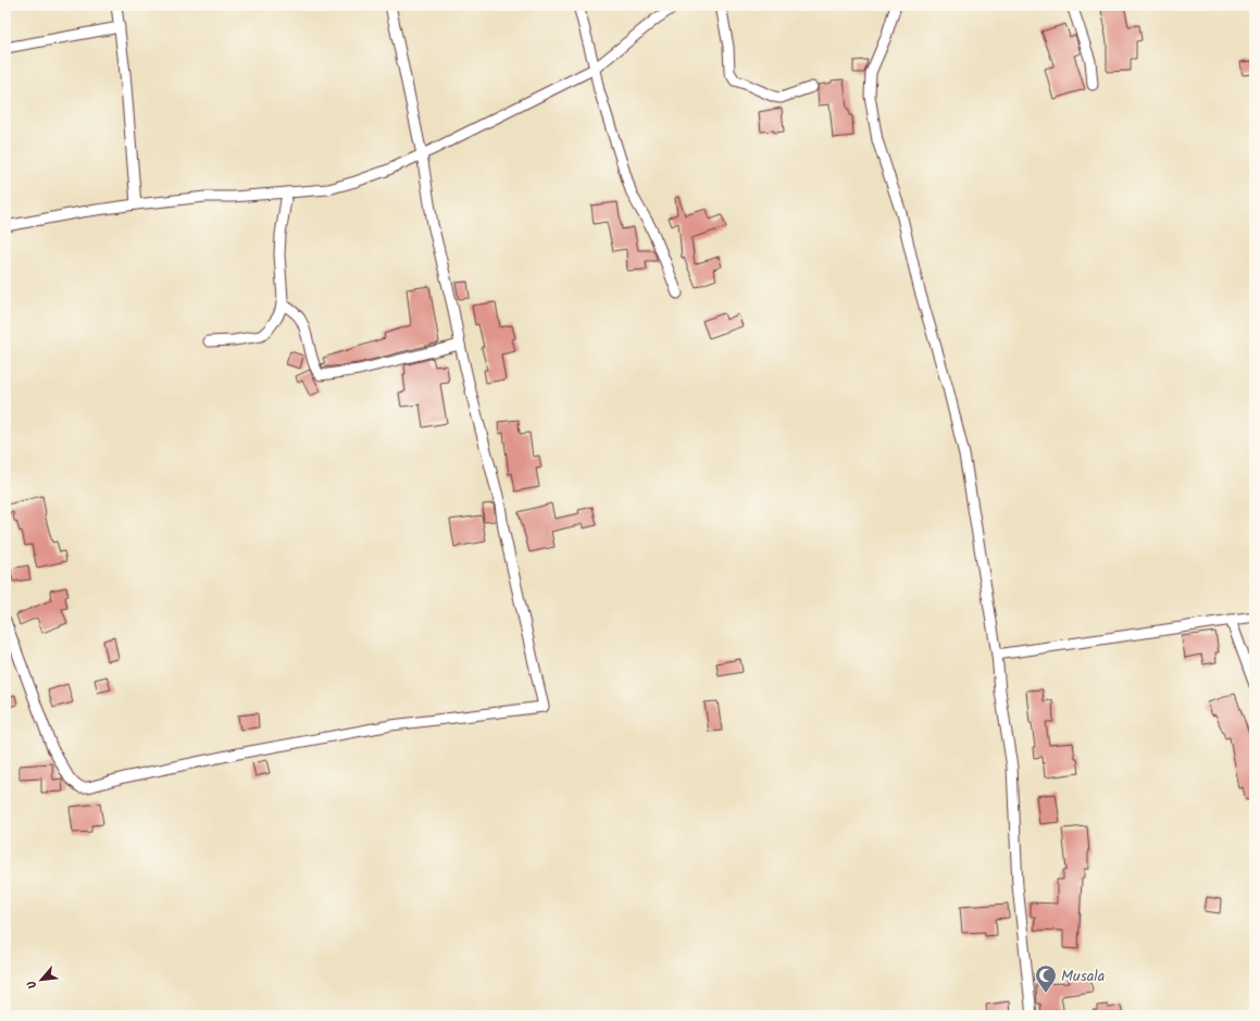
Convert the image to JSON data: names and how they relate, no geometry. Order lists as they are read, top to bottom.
{
  "places": {
    "mosque": ["Musala"]
  },
  "north": "bottom left"
}
